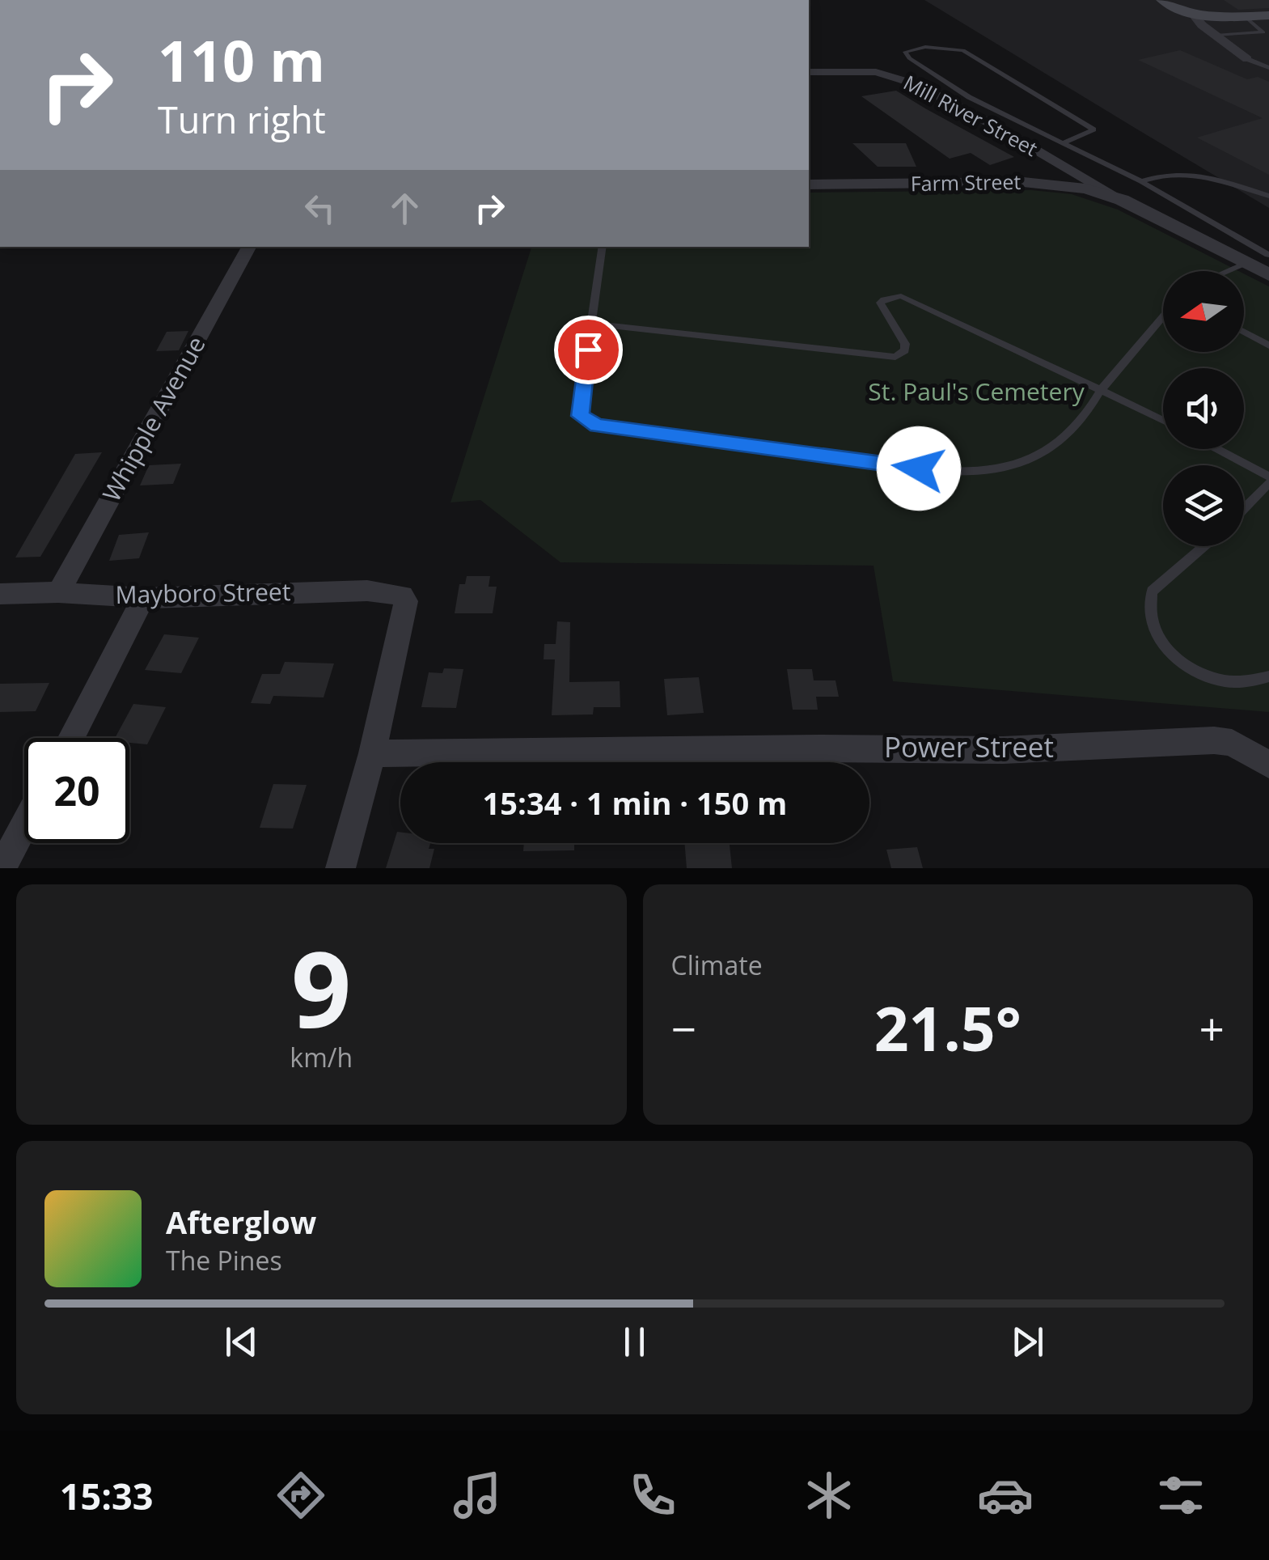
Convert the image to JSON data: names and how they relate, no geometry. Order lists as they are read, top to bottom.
{
  "streets": {
    "street": [
      "Mill River Street",
      "Farm Street",
      "Whipple Avenue",
      "Mayboro Street",
      "Power Street"
    ]
  },
  "crossings": [
    ["Mill River Street", "Farm Street"],
    ["Whipple Avenue", "Mayboro Street"],
    ["Mayboro Street", "Power Street"]
  ],
  "parks": ["St. Paul's Cemetery"],
  "north": "left",
  "page": {
    "turn": ["110 m", "Turn right"],
    "limit": "20",
    "trip": "15:34 · 1 min · 150 m",
    "tile": [
      ["9", "km/h"],
      "Climate"
    ],
    "heat": ["−", "21.5°", "+"],
    "song": ["Afterglow", "The Pines"],
    "tabs": "15:33"
  }
}
